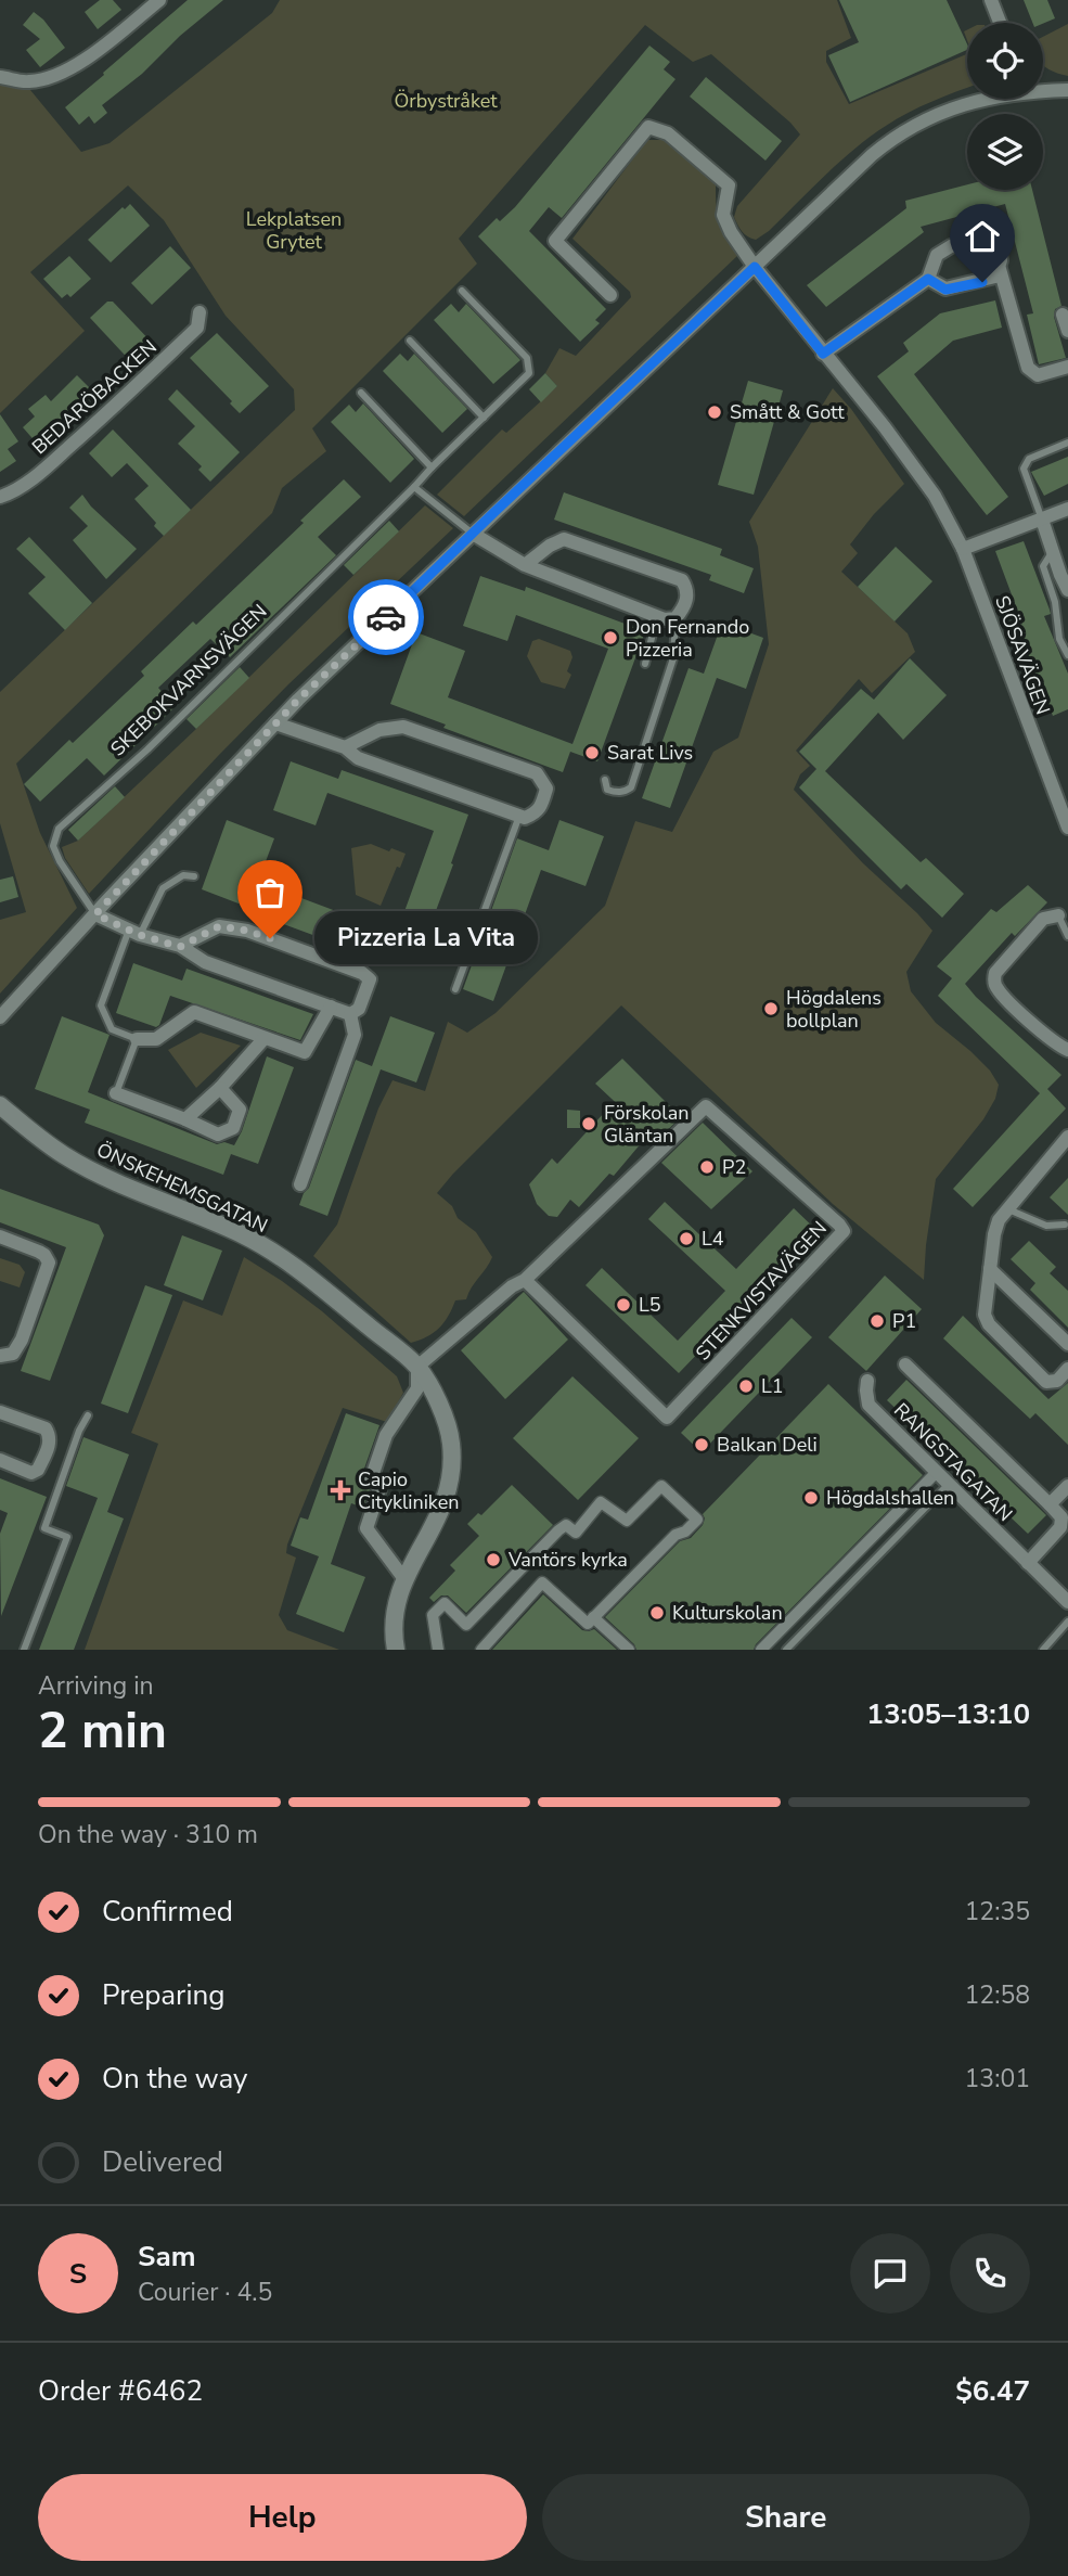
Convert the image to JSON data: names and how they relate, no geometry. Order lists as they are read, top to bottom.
{
  "streets": {
    "street": [
      "BEDARÖBACKEN",
      "SJÖSAVÄGEN",
      "ÖNSKEHEMSGATAN",
      "STENKVISTAVÄGEN",
      "RANGSTAGATAN"
    ],
    "lane": ["SKEBOKVARNSVÄGEN"]
  },
  "parks": ["Örbystråket", "Lekplatsen Grytet"],
  "places": {
    "other": [
      "Smått & Gott",
      "Don Fernando Pizzeria",
      "Sarat Livs",
      "Pizzeria La Vita",
      "Högdalens bollplan",
      "Förskolan Gläntan",
      "P2",
      "L4",
      "L5",
      "P1",
      "L1",
      "Balkan Deli",
      "Högdalshallen",
      "Vantörs kyrka",
      "Kulturskolan"
    ],
    "health": ["Capio Citykliniken"]
  },
  "page": {
    "bubble": "Pizzeria La Vita",
    "heading": ["2 min", "Arriving in", "13:05–13:10"],
    "panel": [
      "Sam",
      "Courier · 4.5",
      "Order #6462",
      "$6.47"
    ],
    "bar": "On the way · 310 m",
    "list": [
      ["Confirmed", "12:35"],
      ["Preparing", "12:58"],
      ["On the way", "13:01"],
      "Delivered"
    ],
    "round": "S",
    "buttons": ["Help", "Share"]
  }
}
